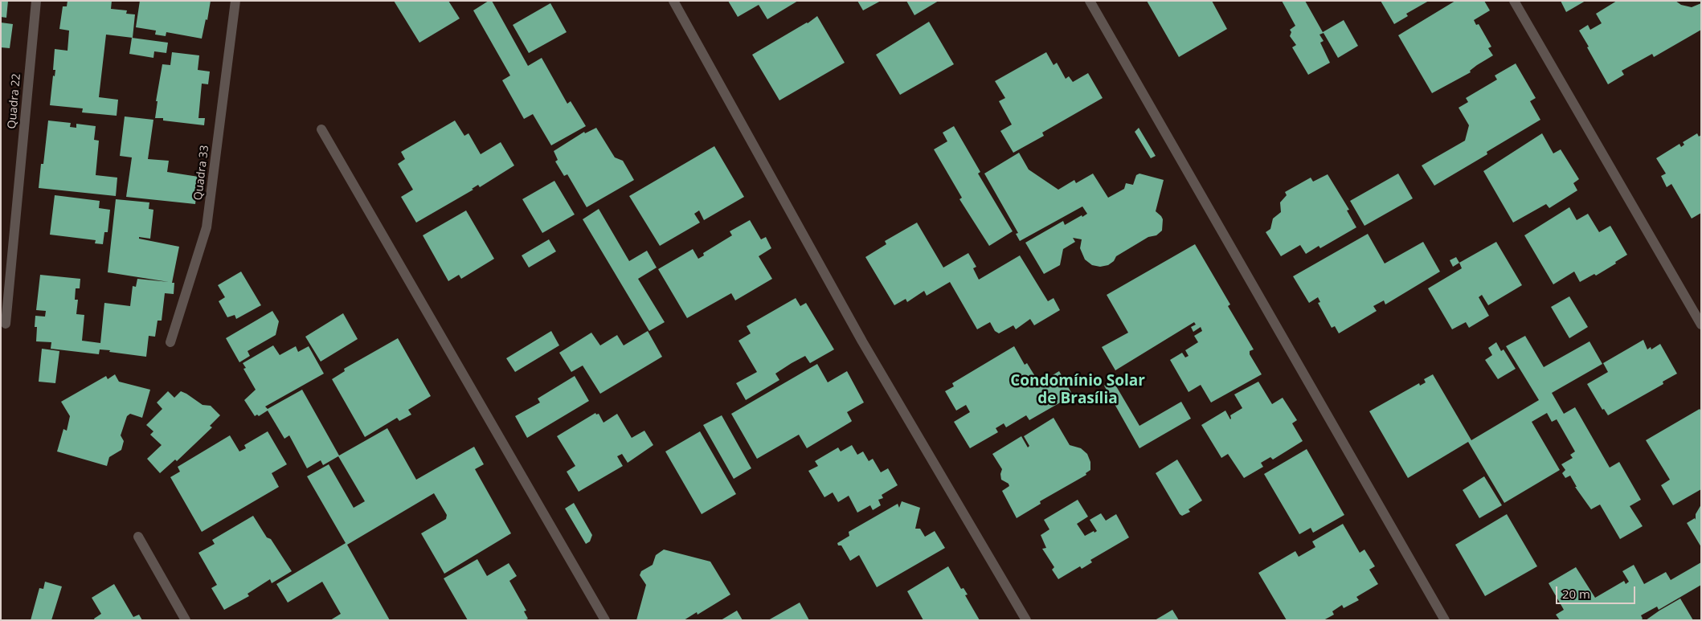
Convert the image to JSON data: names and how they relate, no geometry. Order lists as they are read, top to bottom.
{
  "streets": {
    "street": ["Quadra 22", "Quadra 33"]
  },
  "districts": ["Condomínio Solar de Brasília"],
  "scale_bar": "20 m"
}
